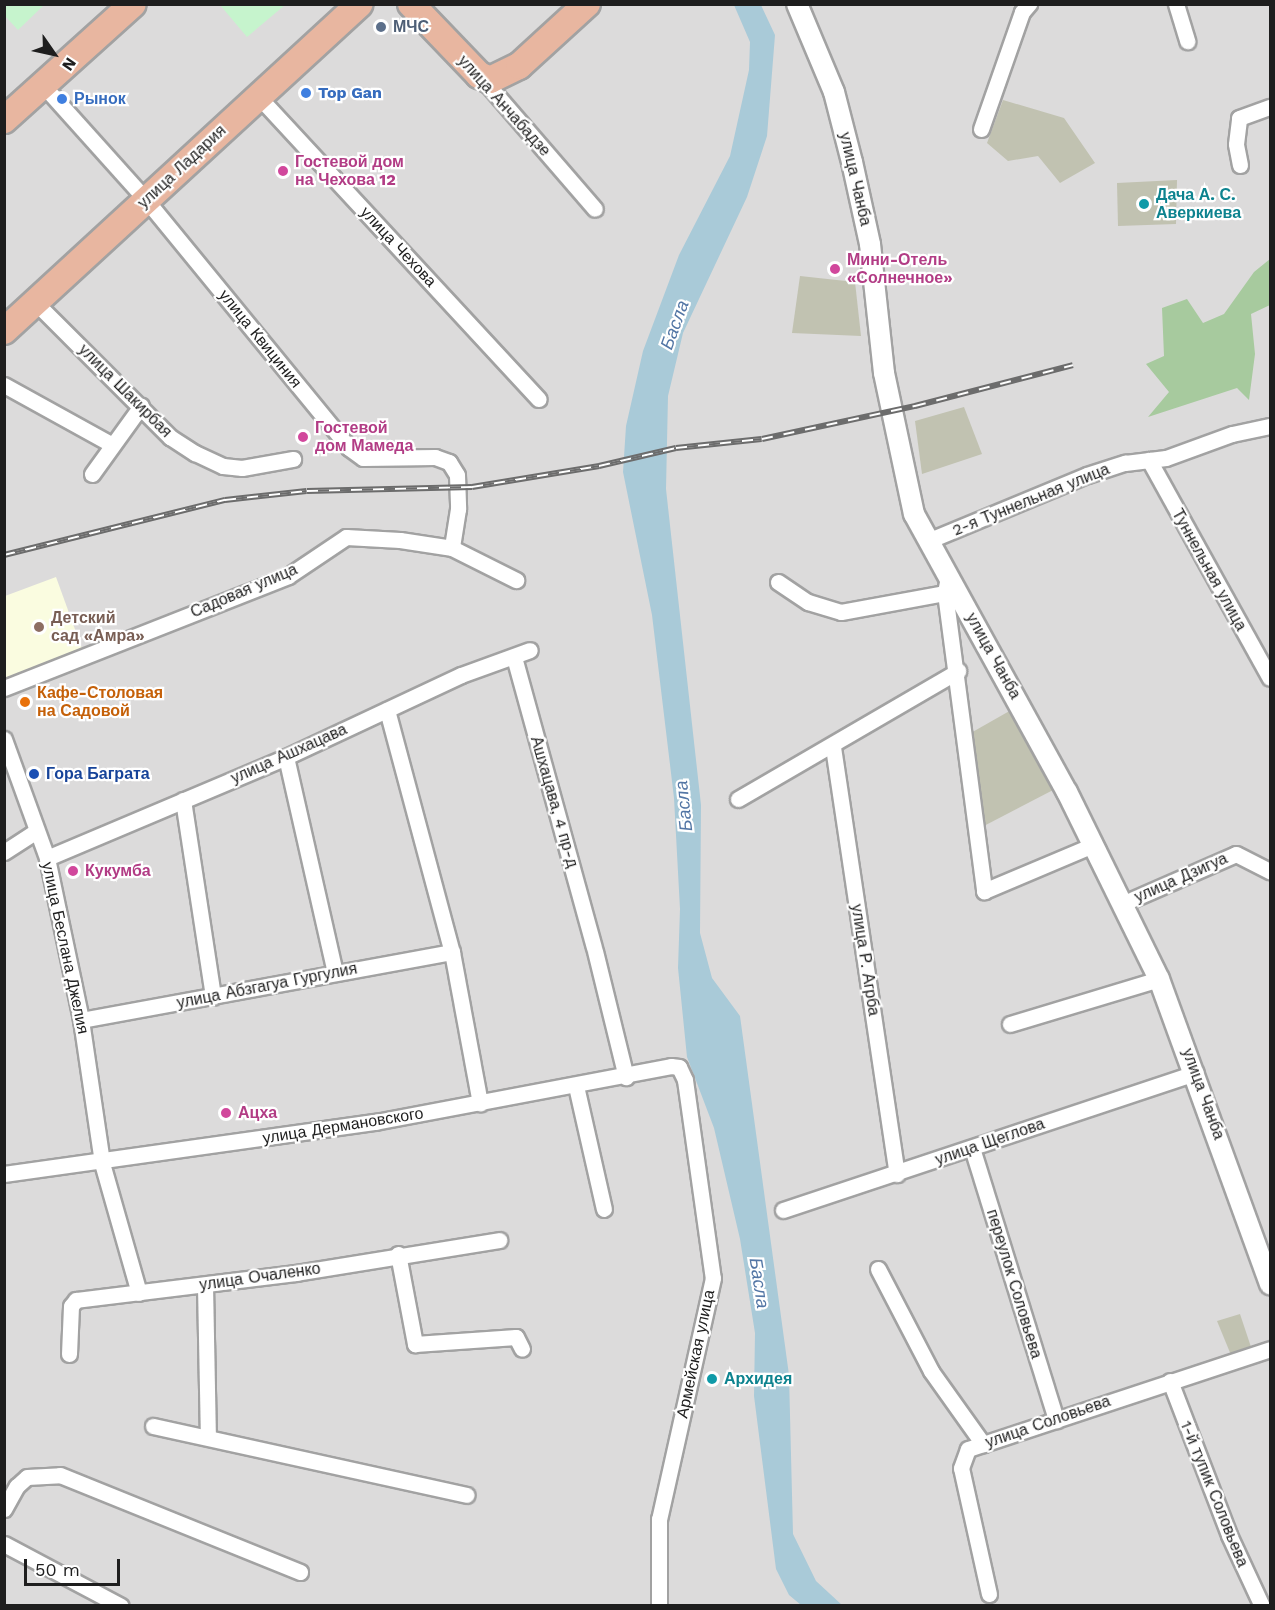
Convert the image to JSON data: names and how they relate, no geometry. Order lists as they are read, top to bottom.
{
  "streets": {
    "highway": ["улица Анчабадзе", "улица Ладария"],
    "street": [
      "улица Чанба",
      "улица Чехова",
      "улица Квициния",
      "улица Шакирбая",
      "2-я Туннельная улица",
      "Туннельная улица",
      "Садовая улица",
      "улица Ашхацава",
      "Ашхацава, 4 пр-д",
      "улица Дзигуа",
      "улица Беслана Джелия",
      "улица Р. Агрба",
      "улица Абзгагуа Гургулия",
      "улица Дермановского",
      "улица Щеглова",
      "улица Очаленко",
      "переулок Соловьева",
      "Армейская улица",
      "улица Соловьева",
      "1-й тупик Соловьева"
    ]
  },
  "crossings": [
    ["улица Ладария", "улица Чехова"],
    ["улица Ладария", "улица Квициния"],
    ["улица Ладария", "улица Шакирбая"],
    ["улица Чанба", "2-я Туннельная улица"],
    ["улица Чанба", "улица Дзигуа"],
    ["улица Чанба", "улица Щеглова"],
    ["улица Квициния", "Садовая улица"],
    ["2-я Туннельная улица", "Туннельная улица"],
    ["улица Ашхацава", "Ашхацава, 4 пр-д"],
    ["улица Ашхацава", "улица Беслана Джелия"],
    ["Ашхацава, 4 пр-д", "улица Дермановского"],
    ["улица Беслана Джелия", "улица Абзгагуа Гургулия"],
    ["улица Беслана Джелия", "улица Дермановского"],
    ["улица Беслана Джелия", "улица Очаленко"],
    ["улица Р. Агрба", "улица Щеглова"],
    ["улица Дермановского", "Армейская улица"],
    ["улица Щеглова", "переулок Соловьева"],
    ["переулок Соловьева", "улица Соловьева"],
    ["улица Соловьева", "1-й тупик Соловьева"]
  ],
  "water": ["Басла"],
  "places": [
    "МЧС",
    "Top Gan",
    "Рынок",
    "Гостевой дом на Чехова 12",
    "Дача А. С. Аверкиева",
    "Мини-Отель «Солнечное»",
    "Гостевой дом Мамеда",
    "Детский сад «Амра»",
    "Кафе-Столовая на Садовой",
    "Гора Баграта",
    "Кукумба",
    "Ацха",
    "Архидея"
  ],
  "scale_bar": "50 m",
  "north": "bottom right"
}
